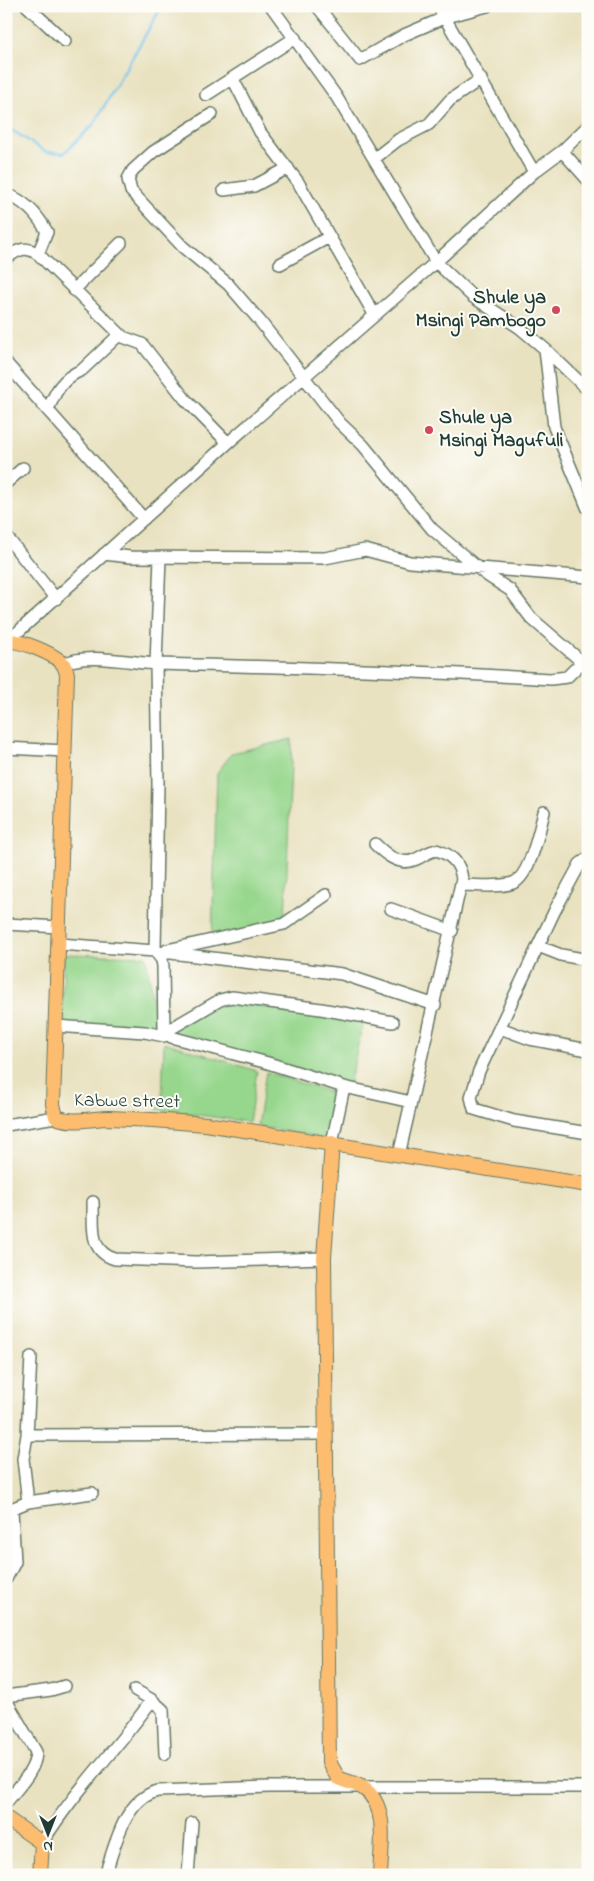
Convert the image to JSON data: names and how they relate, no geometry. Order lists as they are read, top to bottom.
{
  "streets": {
    "main road": ["Kabwe street"]
  },
  "places": ["Shule ya Msingi Pambogo", "Shule ya Msingi Magufuli"],
  "north": "bottom"
}
